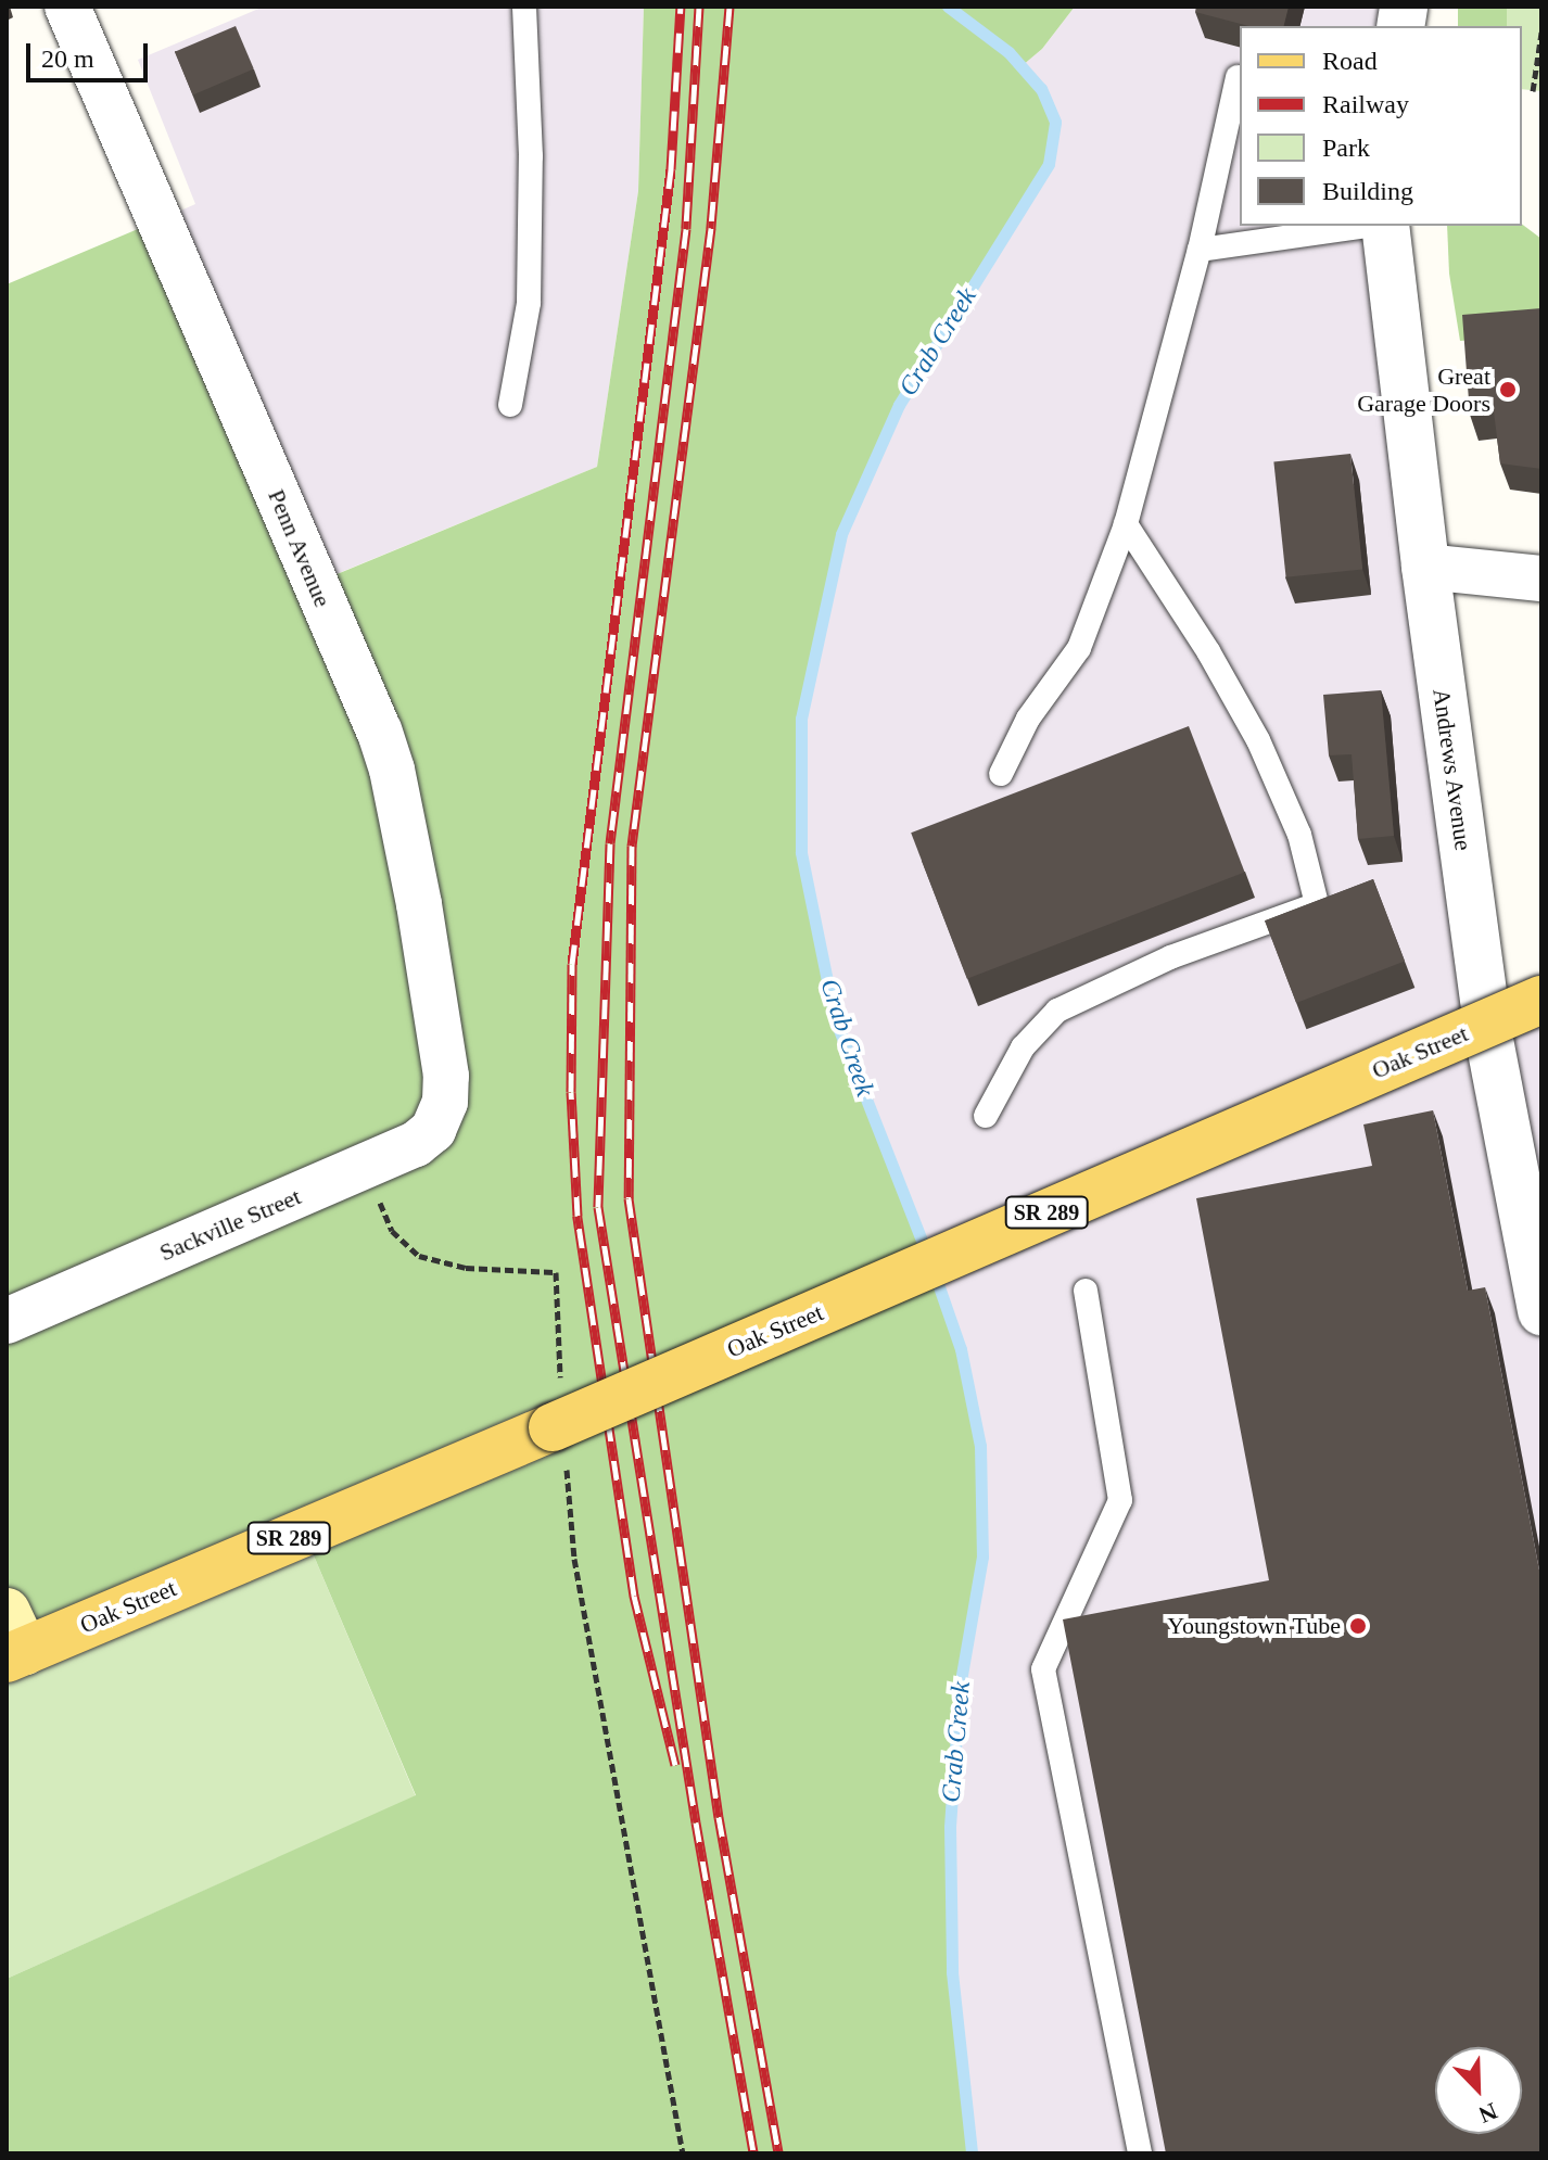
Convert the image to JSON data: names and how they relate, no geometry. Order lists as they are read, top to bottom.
{
  "streets": {
    "main road": ["Oak Street", "SR 289"],
    "street": ["Penn Avenue", "Andrews Avenue", "Sackville Street"]
  },
  "crossings": [
    ["Penn Avenue", "Sackville Street"]
  ],
  "water": ["Crab Creek"],
  "places": ["Great Garage Doors", "Youngstown Tube"],
  "legend": [
    "Road",
    "Railway",
    "Park",
    "Building"
  ],
  "scale_bar": "20 m",
  "north": "bottom right"
}
